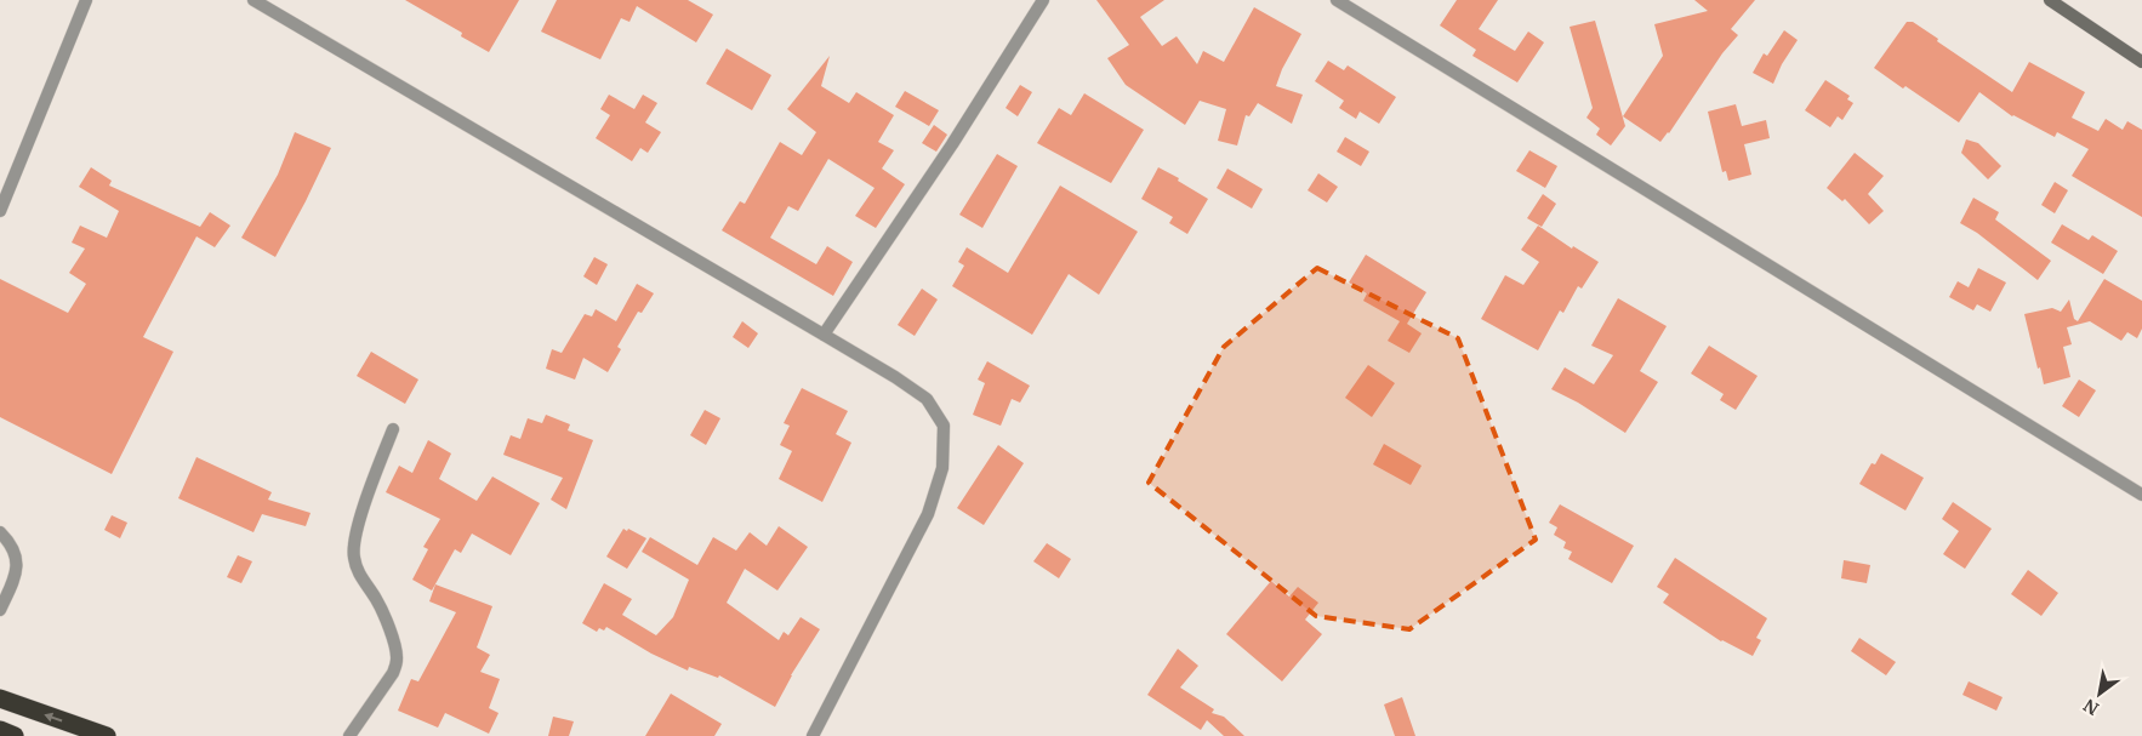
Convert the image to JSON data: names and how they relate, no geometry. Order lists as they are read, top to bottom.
{
  "north": "bottom left"
}
